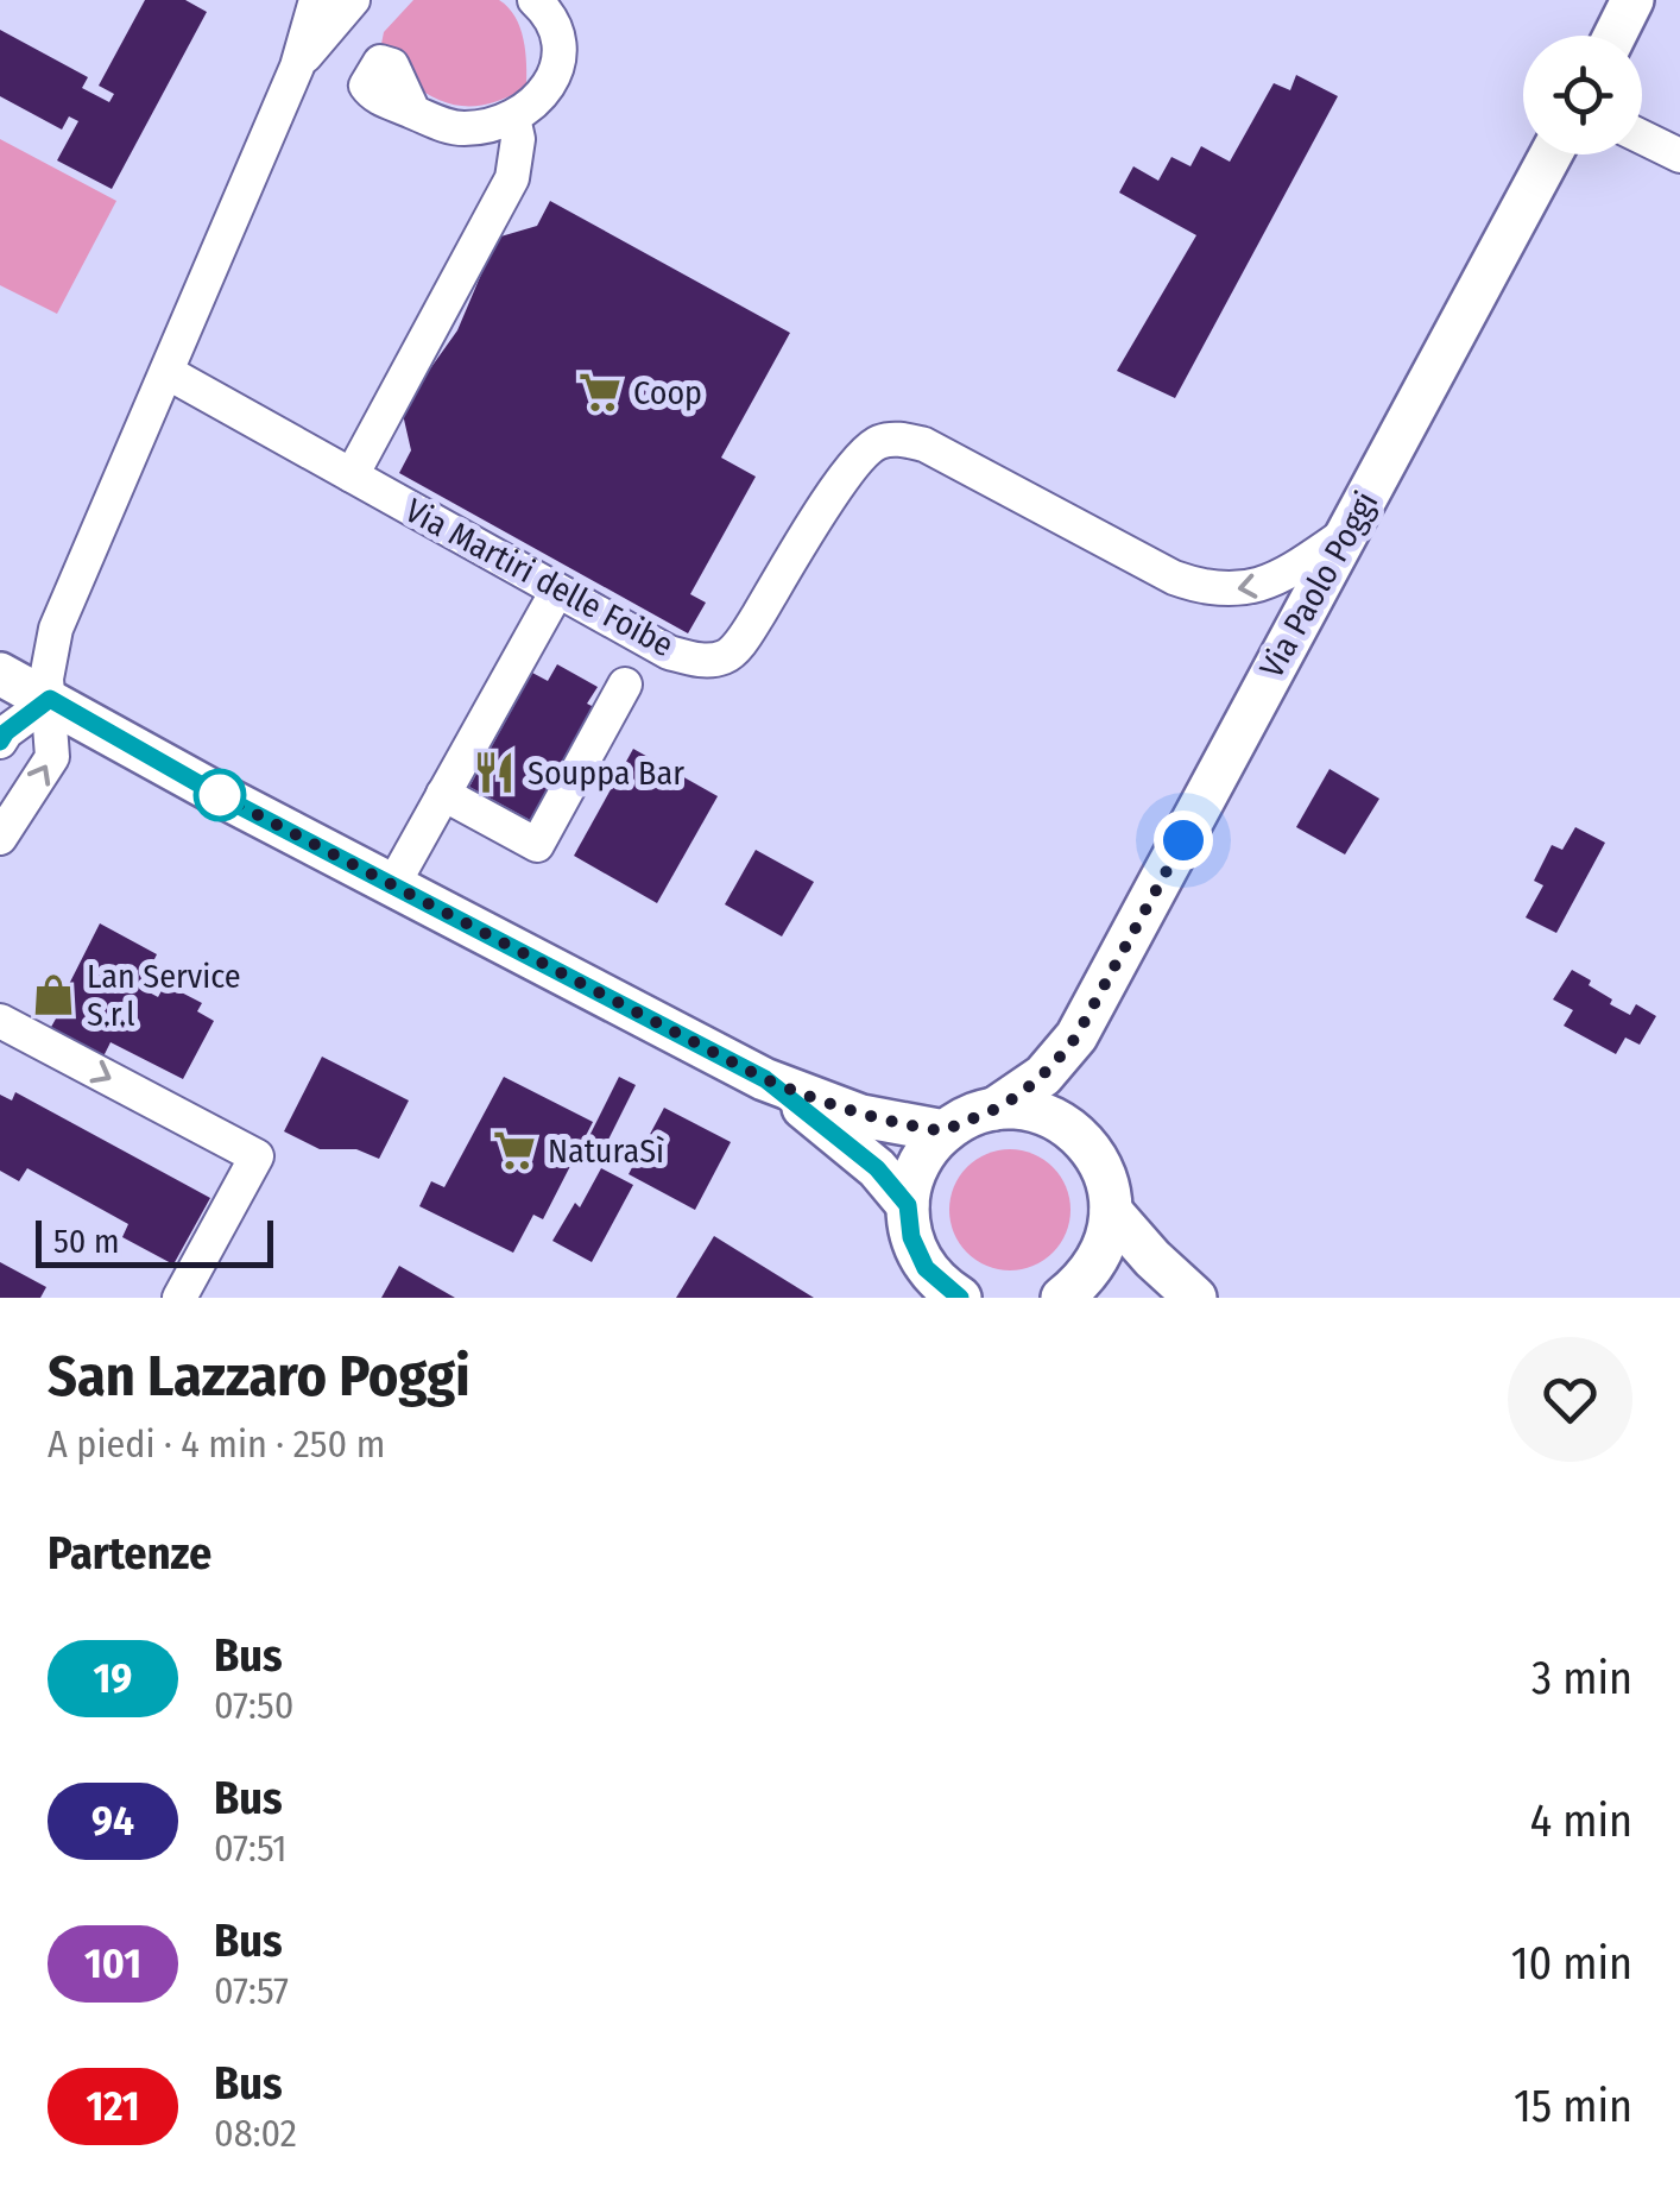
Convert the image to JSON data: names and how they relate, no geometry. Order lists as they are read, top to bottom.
{
  "streets": {
    "main road": ["Via Paolo Poggi"],
    "street": ["Via Martiri delle Foibe"]
  },
  "crossings": [
    ["Via Martiri delle Foibe", "Via Paolo Poggi"]
  ],
  "one_way": ["Via Martiri delle Foibe"],
  "places": {
    "supermarket": ["Coop", "NaturaSì"],
    "restaurant": ["Souppa Bar"],
    "shop": ["Lan Service S.r.l"]
  },
  "lines": ["bus line 19"],
  "scale_bar": "50 m",
  "page": {
    "scale": "50 m",
    "heading": [
      ["San Lazzaro Poggi", "A piedi · 4 min · 250 m"],
      "Partenze"
    ],
    "list": [
      {
        "mark": "19",
        "name": "Bus",
        "note": "07:50",
        "value": "3 min"
      },
      {
        "mark": "94",
        "name": "Bus",
        "note": "07:51",
        "value": "4 min"
      },
      {
        "mark": "101",
        "name": "Bus",
        "note": "07:57",
        "value": "10 min"
      },
      {
        "mark": "121",
        "name": "Bus",
        "note": "08:02",
        "value": "15 min"
      }
    ]
  }
}
